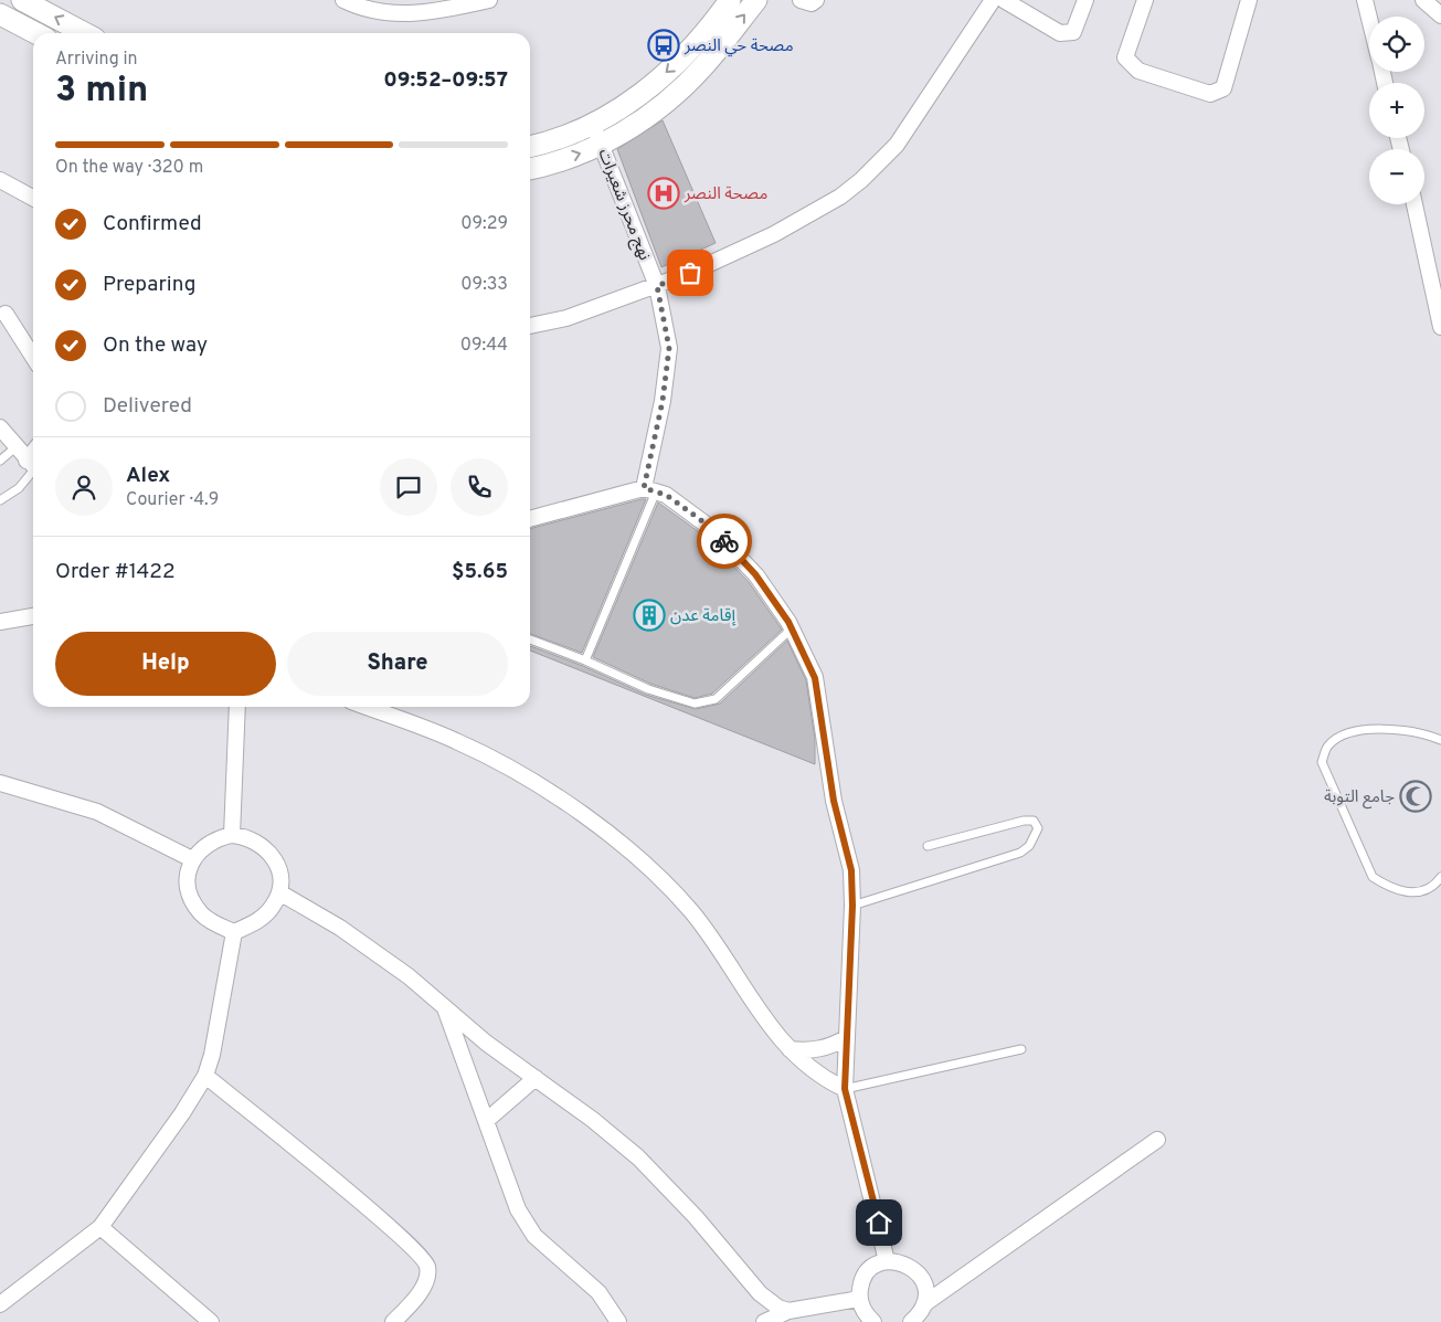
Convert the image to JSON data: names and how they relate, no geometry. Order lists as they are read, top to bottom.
{
  "streets": {
    "street": ["نهج محرز شعيرات"]
  },
  "places": {
    "bus stop": ["مصحة حي النصر"],
    "hospital": ["مصحة النصر"],
    "building": ["إقامة عدن"],
    "mosque": ["جامع التوبة"]
  },
  "page": {
    "map_buttons": ["+", "−"],
    "heading": ["3 min", "Arriving in", "09:52–09:57"],
    "panel": [
      "Alex",
      "Courier · 4.9",
      "Order #1422",
      "$5.65"
    ],
    "bar": "On the way · 320 m",
    "list": [
      ["Confirmed", "09:29"],
      ["Preparing", "09:33"],
      ["On the way", "09:44"],
      "Delivered"
    ],
    "buttons": ["Help", "Share"]
  }
}
